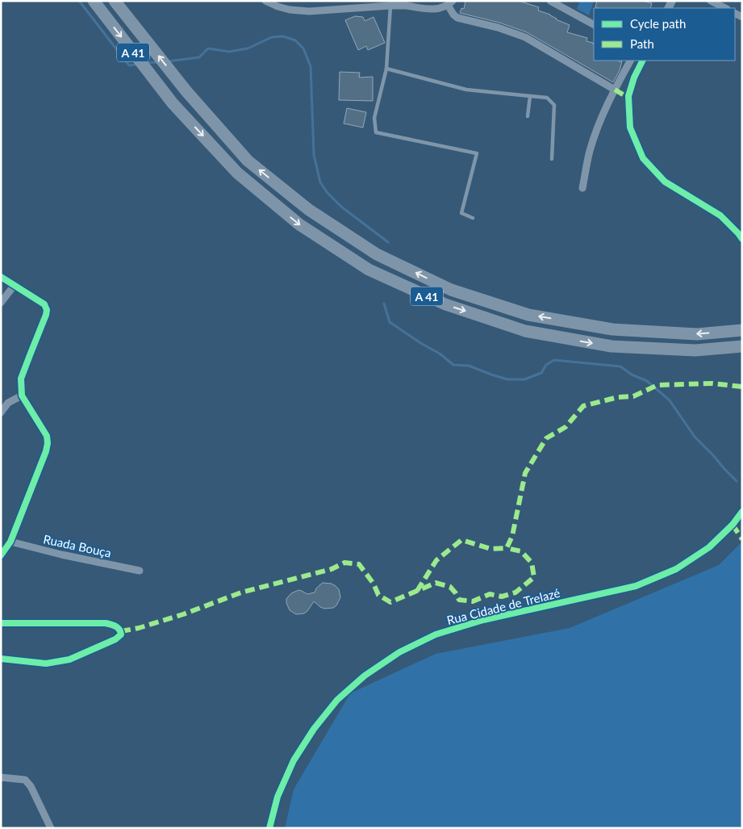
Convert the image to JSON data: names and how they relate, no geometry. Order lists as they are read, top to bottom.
{
  "streets": {
    "highway": ["A 41"],
    "street": ["Ruada Bouça", "Rua Cidade de Trelazé"]
  },
  "legend": ["Cycle path", "Path"]
}
